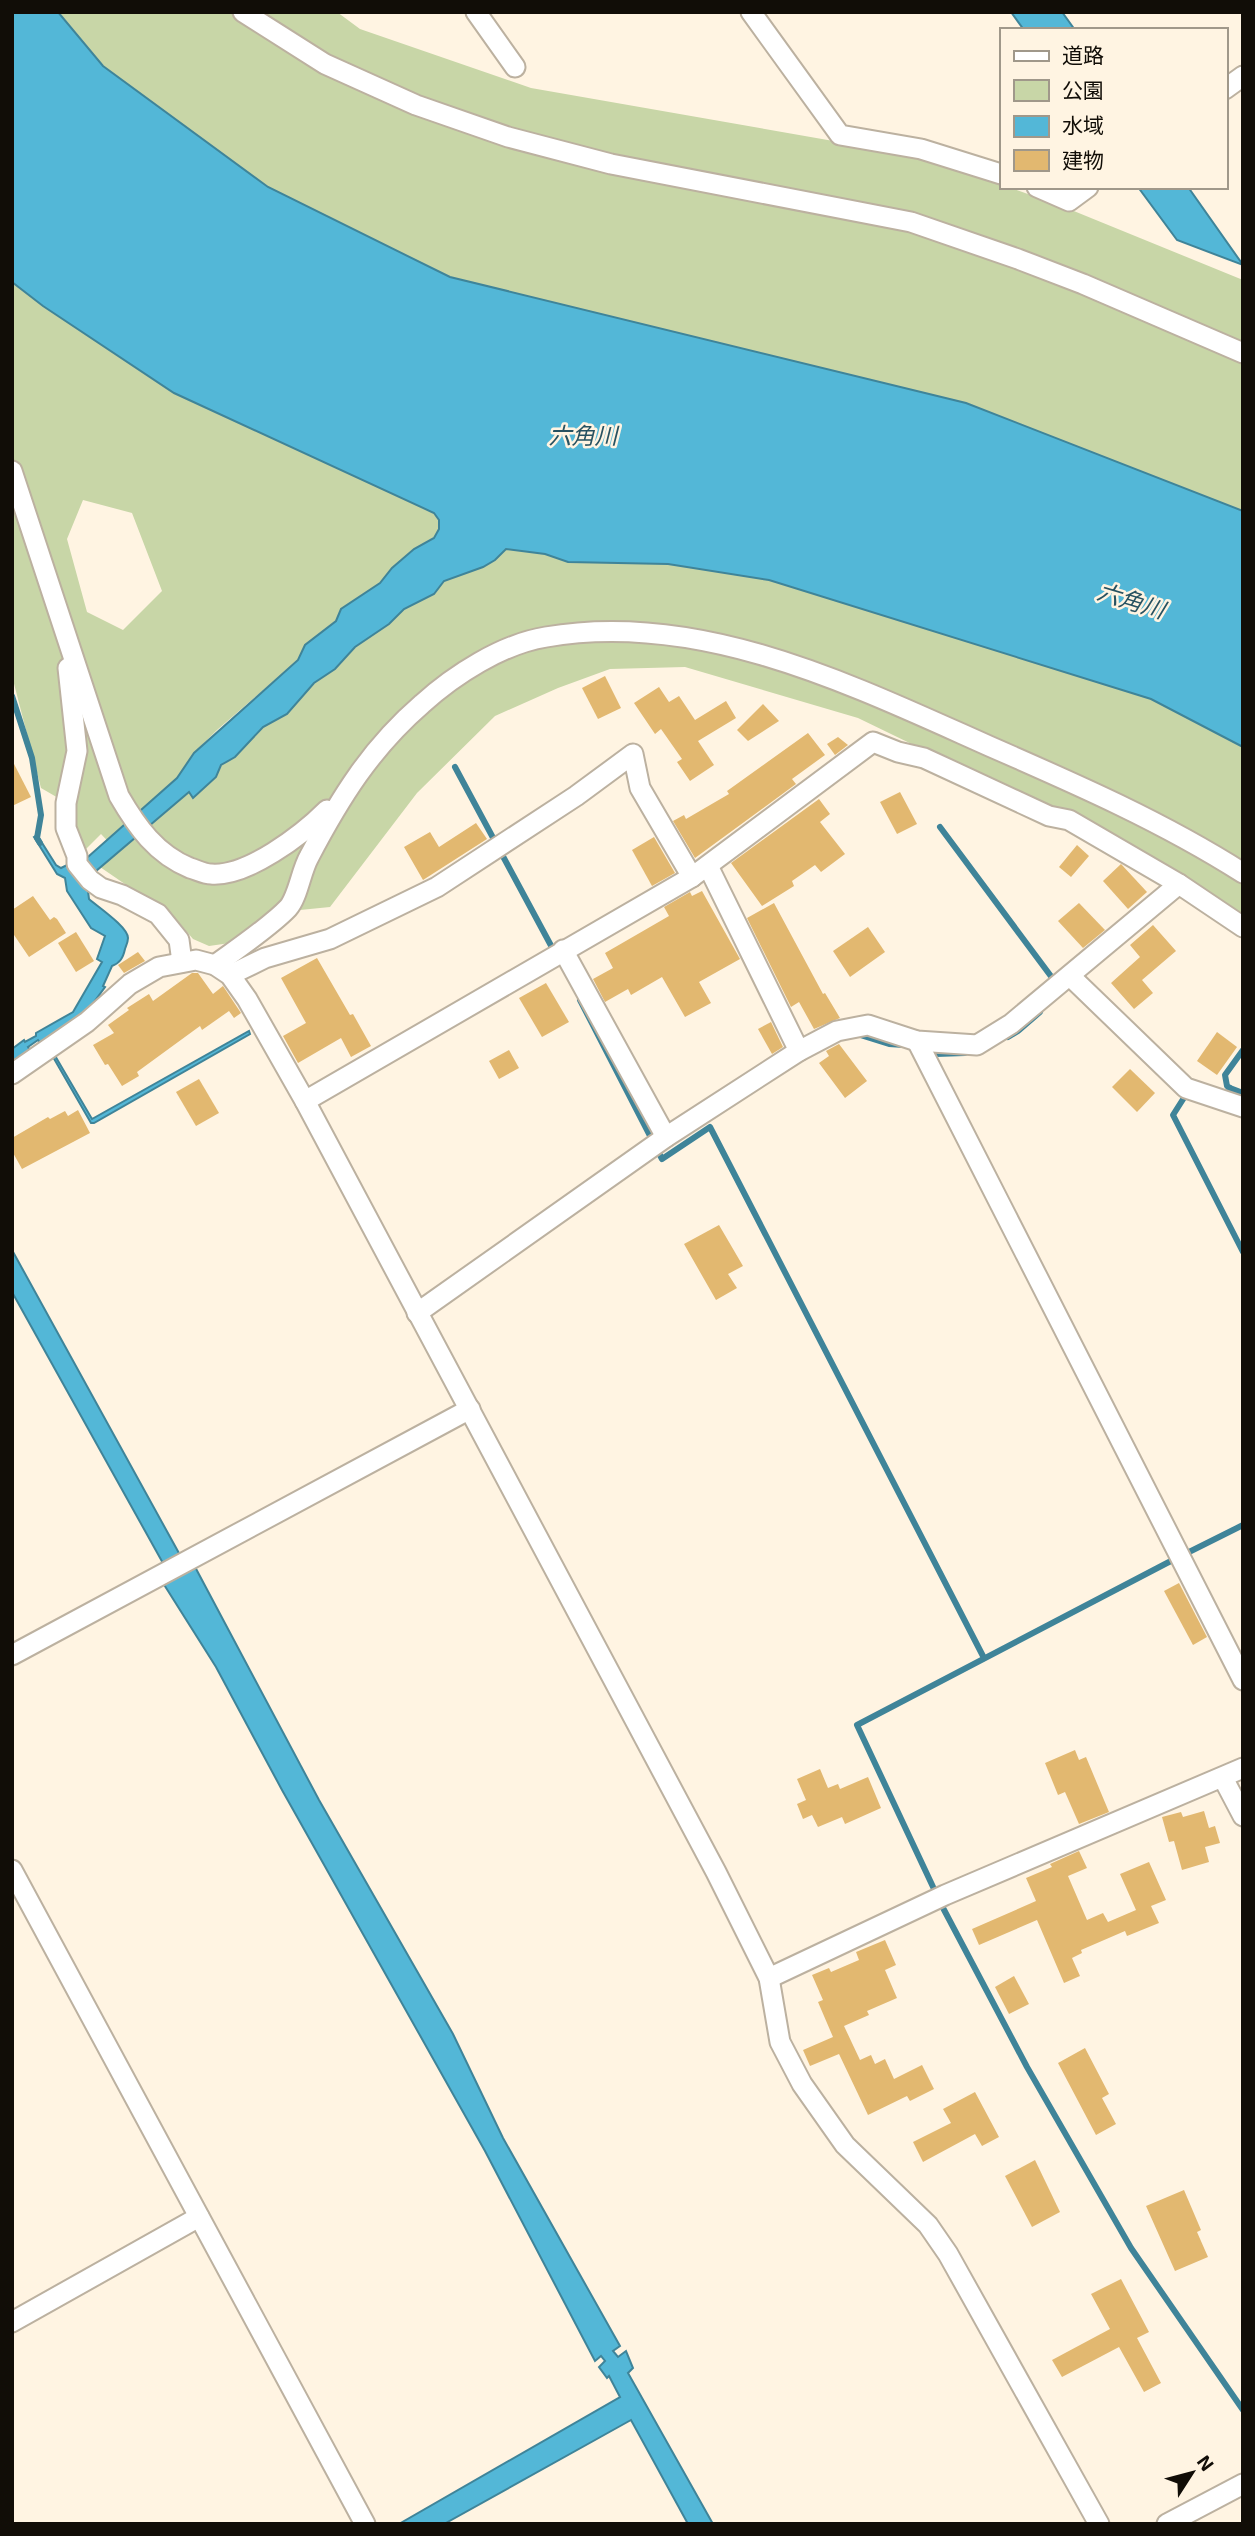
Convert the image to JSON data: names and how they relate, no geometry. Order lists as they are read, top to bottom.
{
  "water": ["六角川"],
  "legend": [
    "道路",
    "公園",
    "水域",
    "建物"
  ],
  "north": "top right"
}
